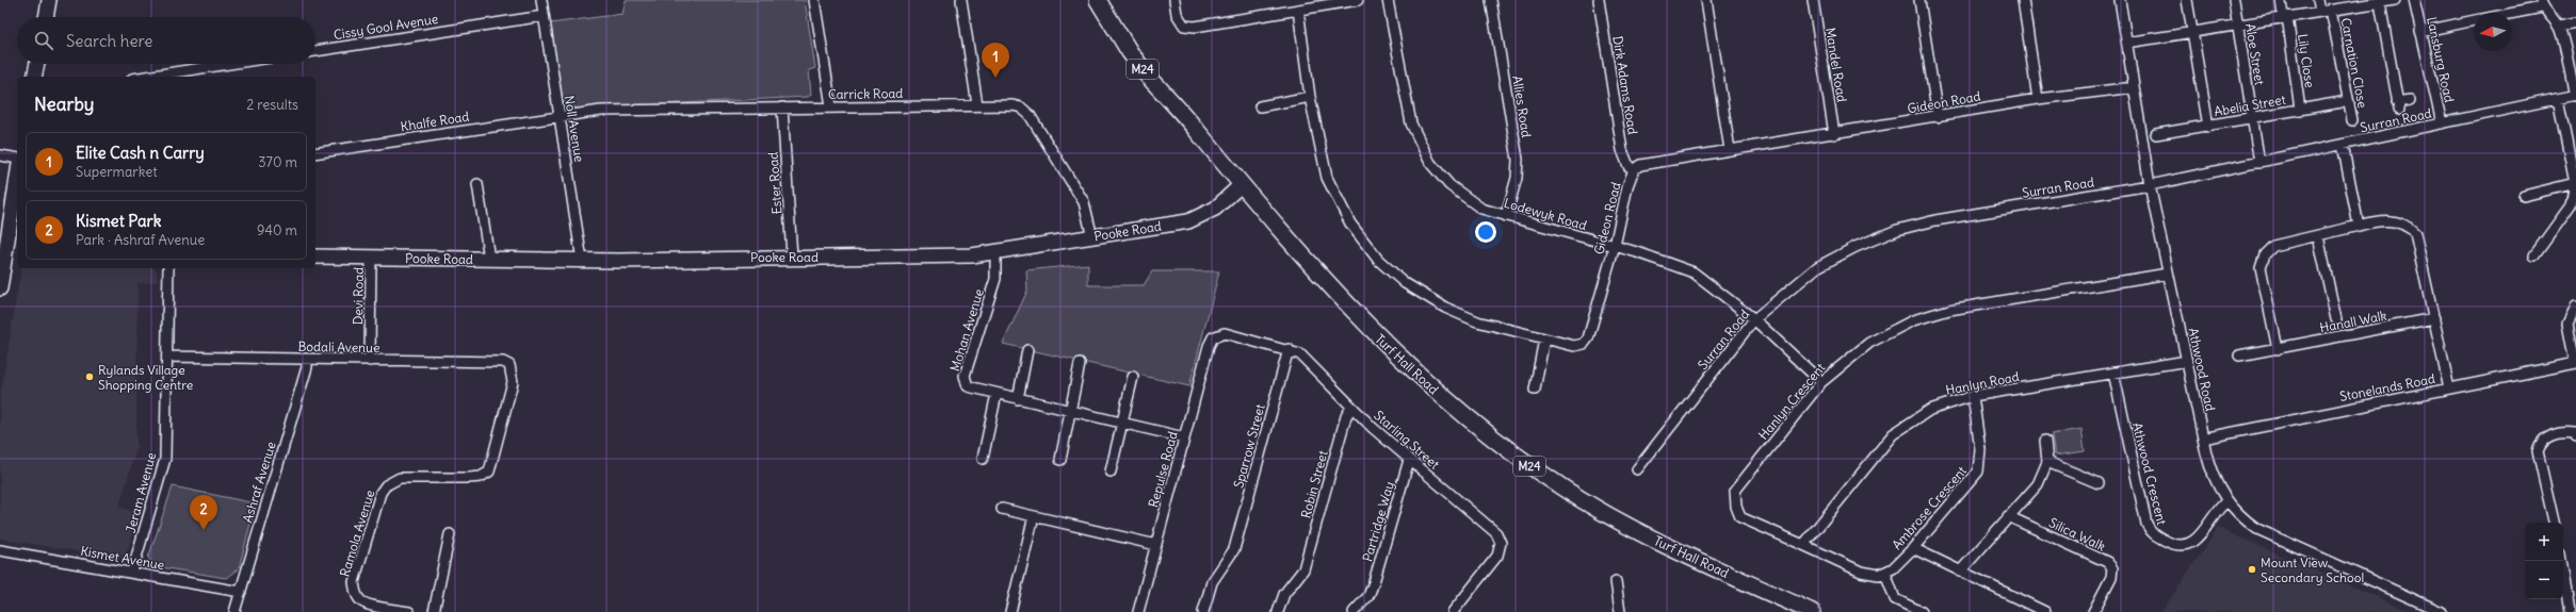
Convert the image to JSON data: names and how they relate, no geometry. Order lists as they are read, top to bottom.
{
  "streets": {
    "main road": ["M24", "Turf Hall Road"],
    "street": [
      "Cissy Gool Avenue",
      "Aloe Street",
      "Lansburg Road",
      "Lily Close",
      "Carnation Close",
      "Mandel Road",
      "Dirk Adams Road",
      "Carrick Road",
      "Gideon Road",
      "Abelia Street",
      "Allies Road",
      "Surran Road",
      "Khalfe Road",
      "Noll Avenue",
      "Ester Road",
      "Lodewyk Road",
      "Pooke Road",
      "Devi Road",
      "Hanall Walk",
      "Mohan Avenue",
      "Bodali Avenue",
      "Athwood Road",
      "Hanlyn Road",
      "Stonelands Road",
      "Hanlyn Crescent",
      "Starling Street",
      "Sparrow Street",
      "Repulse Road",
      "Athwood Crescent",
      "Ashraf Avenue",
      "Robin Street",
      "Jeram Avenue",
      "Ambrose Crescent",
      "Partridge Way",
      "Ramola Avenue",
      "Silica Walk",
      "Kismet Avenue"
    ]
  },
  "crossings": [
    ["Cissy Gool Avenue", "Noll Avenue"],
    ["Aloe Street", "Abelia Street"],
    ["Aloe Street", "Surran Road"],
    ["Lansburg Road", "Surran Road"],
    ["Lily Close", "Abelia Street"],
    ["Carnation Close", "Abelia Street"],
    ["Mandel Road", "Gideon Road"],
    ["Dirk Adams Road", "Gideon Road"],
    ["Carrick Road", "Khalfe Road"],
    ["Carrick Road", "Noll Avenue"],
    ["Carrick Road", "Ester Road"],
    ["Carrick Road", "Pooke Road"],
    ["Gideon Road", "Lodewyk Road"],
    ["Gideon Road", "Athwood Road"],
    ["Allies Road", "Lodewyk Road"],
    ["Surran Road", "Lodewyk Road"],
    ["Surran Road", "Athwood Road"],
    ["Khalfe Road", "Noll Avenue"],
    ["Noll Avenue", "Pooke Road"],
    ["Ester Road", "Pooke Road"],
    ["Lodewyk Road", "Hanlyn Crescent"],
    ["Pooke Road", "Devi Road"],
    ["Pooke Road", "Mohan Avenue"],
    ["Pooke Road", "Turf Hall Road"],
    ["Devi Road", "Bodali Avenue"],
    ["Mohan Avenue", "Repulse Road"],
    ["Bodali Avenue", "Ashraf Avenue"],
    ["Bodali Avenue", "Jeram Avenue"],
    ["Bodali Avenue", "Ramola Avenue"],
    ["Athwood Road", "Hanlyn Road"],
    ["Athwood Road", "Stonelands Road"],
    ["Athwood Road", "Hanlyn Crescent"],
    ["Athwood Road", "Athwood Crescent"],
    ["Hanlyn Road", "Hanlyn Crescent"],
    ["Hanlyn Road", "Athwood Crescent"],
    ["Hanlyn Road", "Ambrose Crescent"],
    ["Starling Street", "Sparrow Street"],
    ["Starling Street", "Repulse Road"],
    ["Starling Street", "Robin Street"],
    ["Starling Street", "Partridge Way"],
    ["Ashraf Avenue", "Kismet Avenue"],
    ["Jeram Avenue", "Kismet Avenue"]
  ],
  "places": ["Rylands Village Shopping Centre", "Mount View Secondary School"],
  "north": "left",
  "page": {
    "search": "Search here",
    "pins": ["1", "2"],
    "heading": ["Nearby", "2 results"],
    "list": [
      {
        "mark": "1",
        "name": "Elite Cash n Carry",
        "note": "Supermarket",
        "value": "370 m"
      },
      {
        "mark": "2",
        "name": "Kismet Park",
        "note": "Park · Ashraf Avenue",
        "value": "940 m"
      }
    ],
    "map_buttons": ["+", "−"]
  }
}
